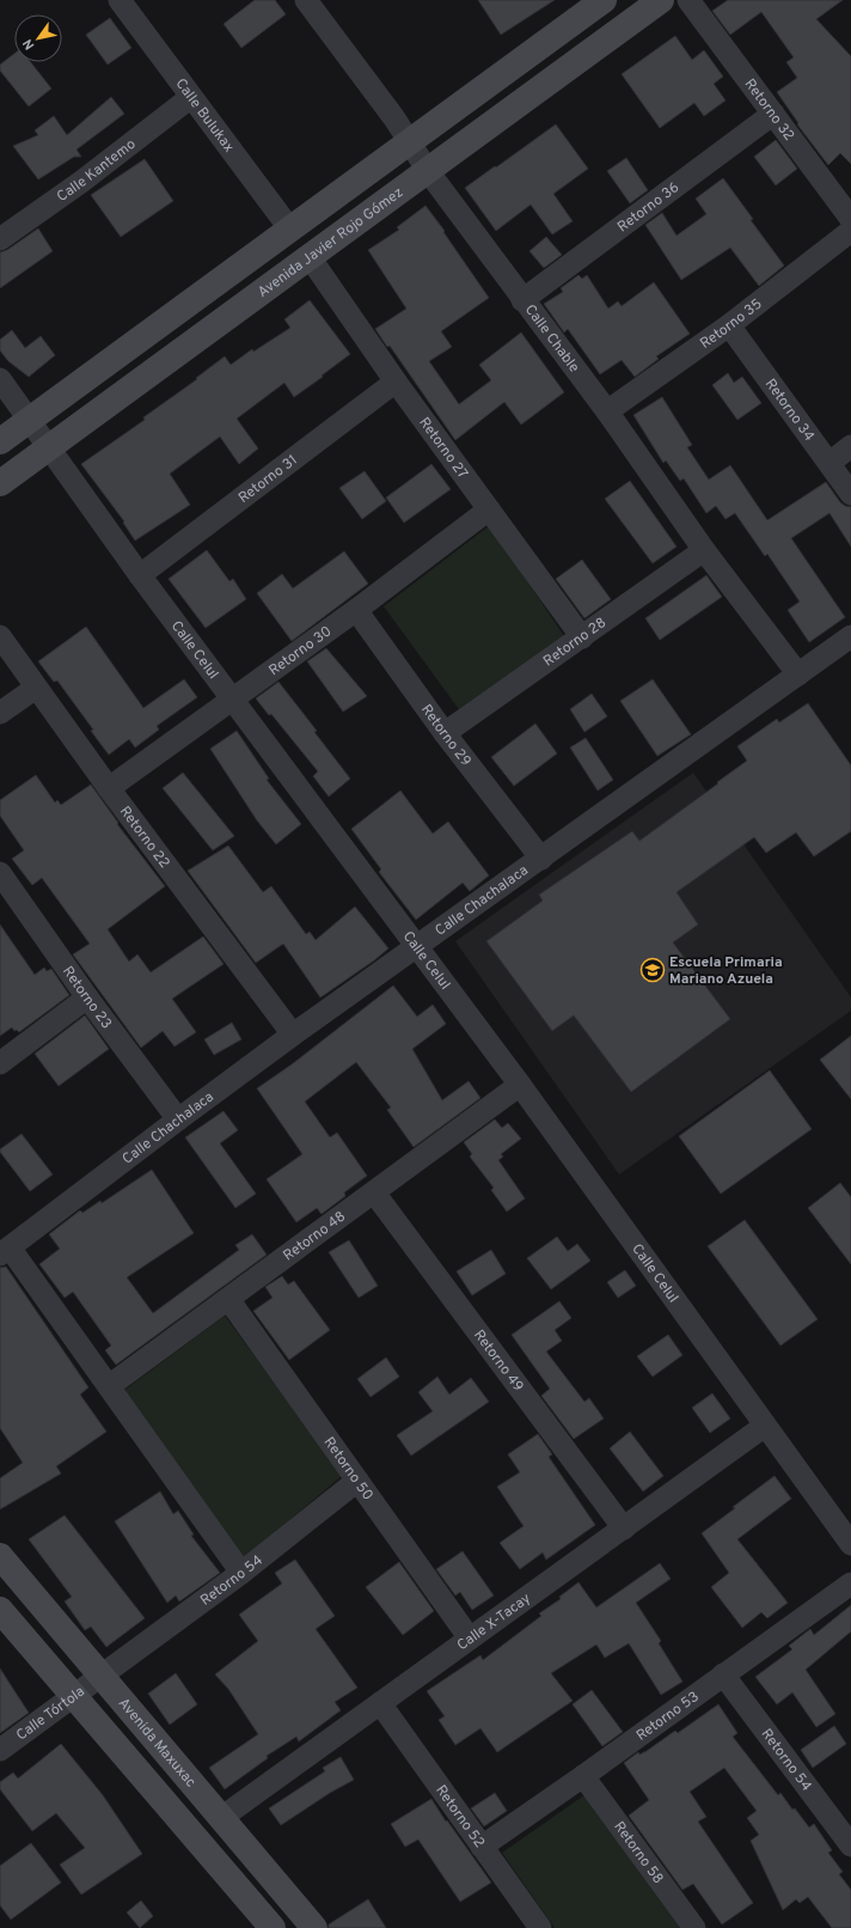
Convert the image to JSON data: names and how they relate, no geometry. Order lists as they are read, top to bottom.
{
  "streets": {
    "main road": ["Avenida Javier Rojo Gómez", "Avenida Maxuxac"],
    "street": [
      "Retorno 32",
      "Calle Bulukax",
      "Calle Kantemo",
      "Retorno 36",
      "Retorno 35",
      "Calle Chable",
      "Retorno 34",
      "Retorno 27",
      "Retorno 31",
      "Retorno 28",
      "Calle Celul",
      "Retorno 30",
      "Retorno 29",
      "Retorno 22",
      "Calle Chachalaca",
      "Retorno 23",
      "Retorno 48",
      "Retorno 49",
      "Retorno 50",
      "Retorno 54",
      "Calle X-Tacay",
      "Calle Tórtola",
      "Retorno 53",
      "Retorno 52",
      "Retorno 58"
    ]
  },
  "crossings": [
    ["Retorno 32", "Retorno 36"],
    ["Calle Bulukax", "Calle Kantemo"],
    ["Retorno 36", "Calle Chable"],
    ["Avenida Javier Rojo Gómez", "Calle Chable"],
    ["Avenida Javier Rojo Gómez", "Retorno 27"],
    ["Avenida Javier Rojo Gómez", "Calle Celul"],
    ["Retorno 35", "Calle Chable"],
    ["Retorno 35", "Retorno 34"],
    ["Calle Chable", "Retorno 28"],
    ["Calle Chable", "Calle Chachalaca"],
    ["Retorno 27", "Retorno 31"],
    ["Retorno 27", "Retorno 28"],
    ["Retorno 27", "Retorno 30"],
    ["Retorno 31", "Calle Celul"],
    ["Retorno 28", "Retorno 29"],
    ["Calle Celul", "Retorno 30"],
    ["Calle Celul", "Calle Chachalaca"],
    ["Calle Celul", "Retorno 48"],
    ["Calle Celul", "Calle X-Tacay"],
    ["Retorno 30", "Retorno 29"],
    ["Retorno 30", "Retorno 22"],
    ["Retorno 29", "Calle Chachalaca"],
    ["Retorno 22", "Calle Chachalaca"],
    ["Calle Chachalaca", "Retorno 23"],
    ["Retorno 48", "Retorno 49"],
    ["Retorno 48", "Retorno 50"],
    ["Retorno 49", "Calle X-Tacay"],
    ["Retorno 50", "Retorno 54"],
    ["Retorno 50", "Calle X-Tacay"],
    ["Retorno 54", "Calle Tórtola"],
    ["Retorno 54", "Retorno 53"],
    ["Retorno 54", "Avenida Maxuxac"],
    ["Calle X-Tacay", "Avenida Maxuxac"],
    ["Calle X-Tacay", "Retorno 52"],
    ["Calle Tórtola", "Avenida Maxuxac"],
    ["Retorno 53", "Retorno 52"],
    ["Retorno 53", "Retorno 58"]
  ],
  "places": {
    "school or university": ["Escuela Primaria Mariano Azuela"]
  },
  "north": "bottom left"
}
